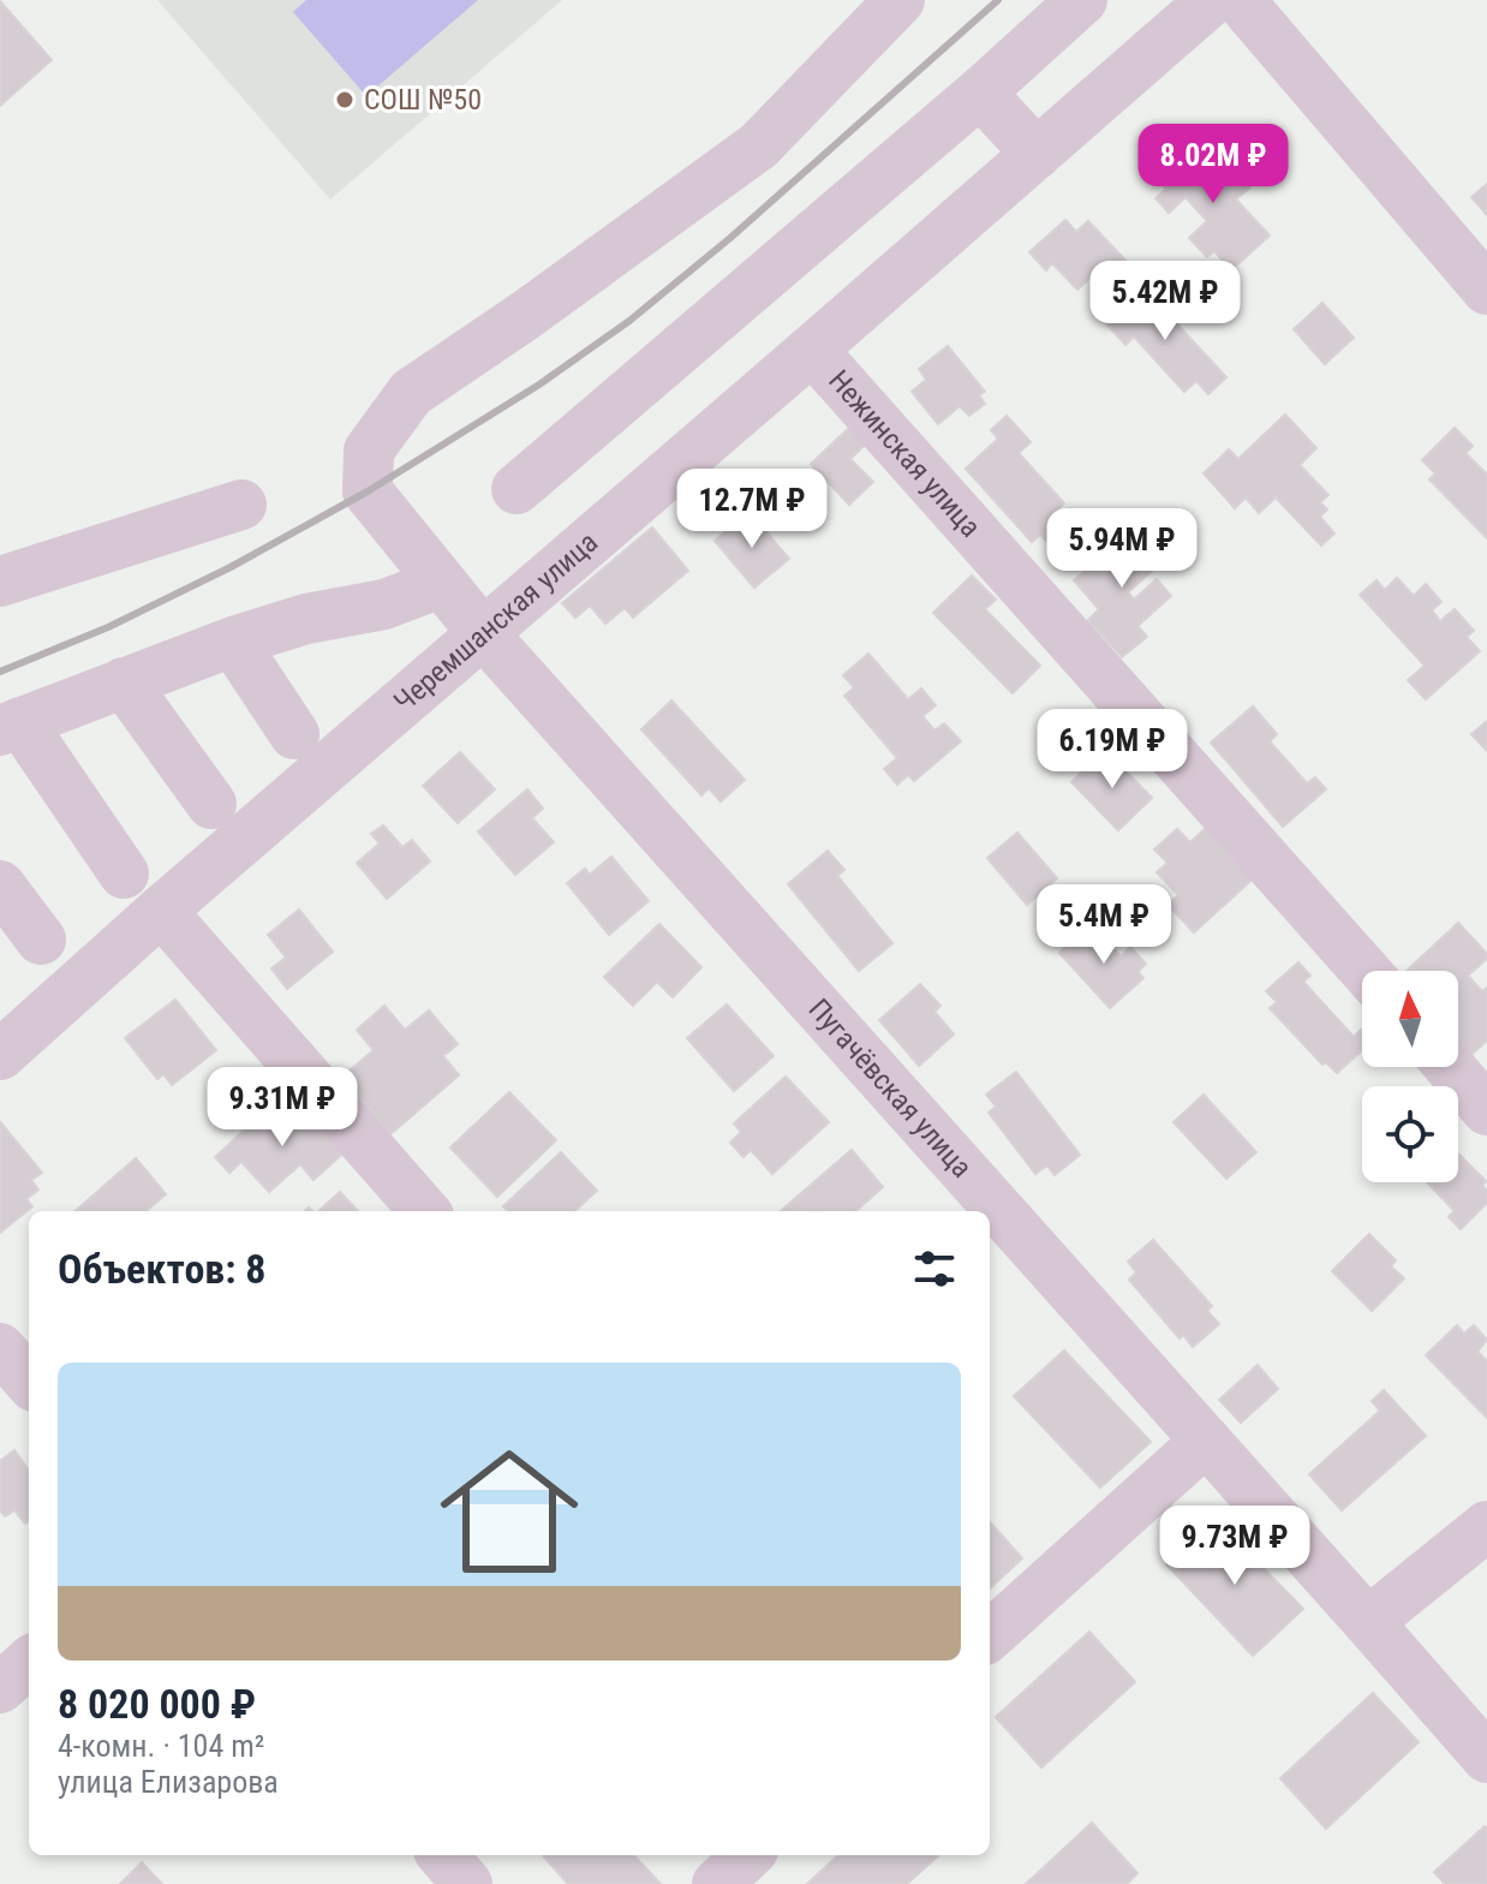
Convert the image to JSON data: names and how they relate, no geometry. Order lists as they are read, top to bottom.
{
  "streets": {
    "street": ["Нежинская улица", "Черемшанская улица", "Пугачёвская улица"]
  },
  "crossings": [
    ["Нежинская улица", "Черемшанская улица"],
    ["Черемшанская улица", "Пугачёвская улица"]
  ],
  "places": ["СОШ №50"],
  "north": "top",
  "page": {
    "price": [
      "8.02M ₽",
      "5.42M ₽",
      "12.7M ₽",
      "5.94M ₽",
      "6.19M ₽",
      "5.4M ₽",
      "9.31M ₽",
      "9.73M ₽"
    ],
    "heading": "Объектов: 8",
    "list": [
      {
        "name": "8 020 000 ₽",
        "note": "4-комн. · 104 m² · улица Елизарова"
      }
    ]
  }
}
